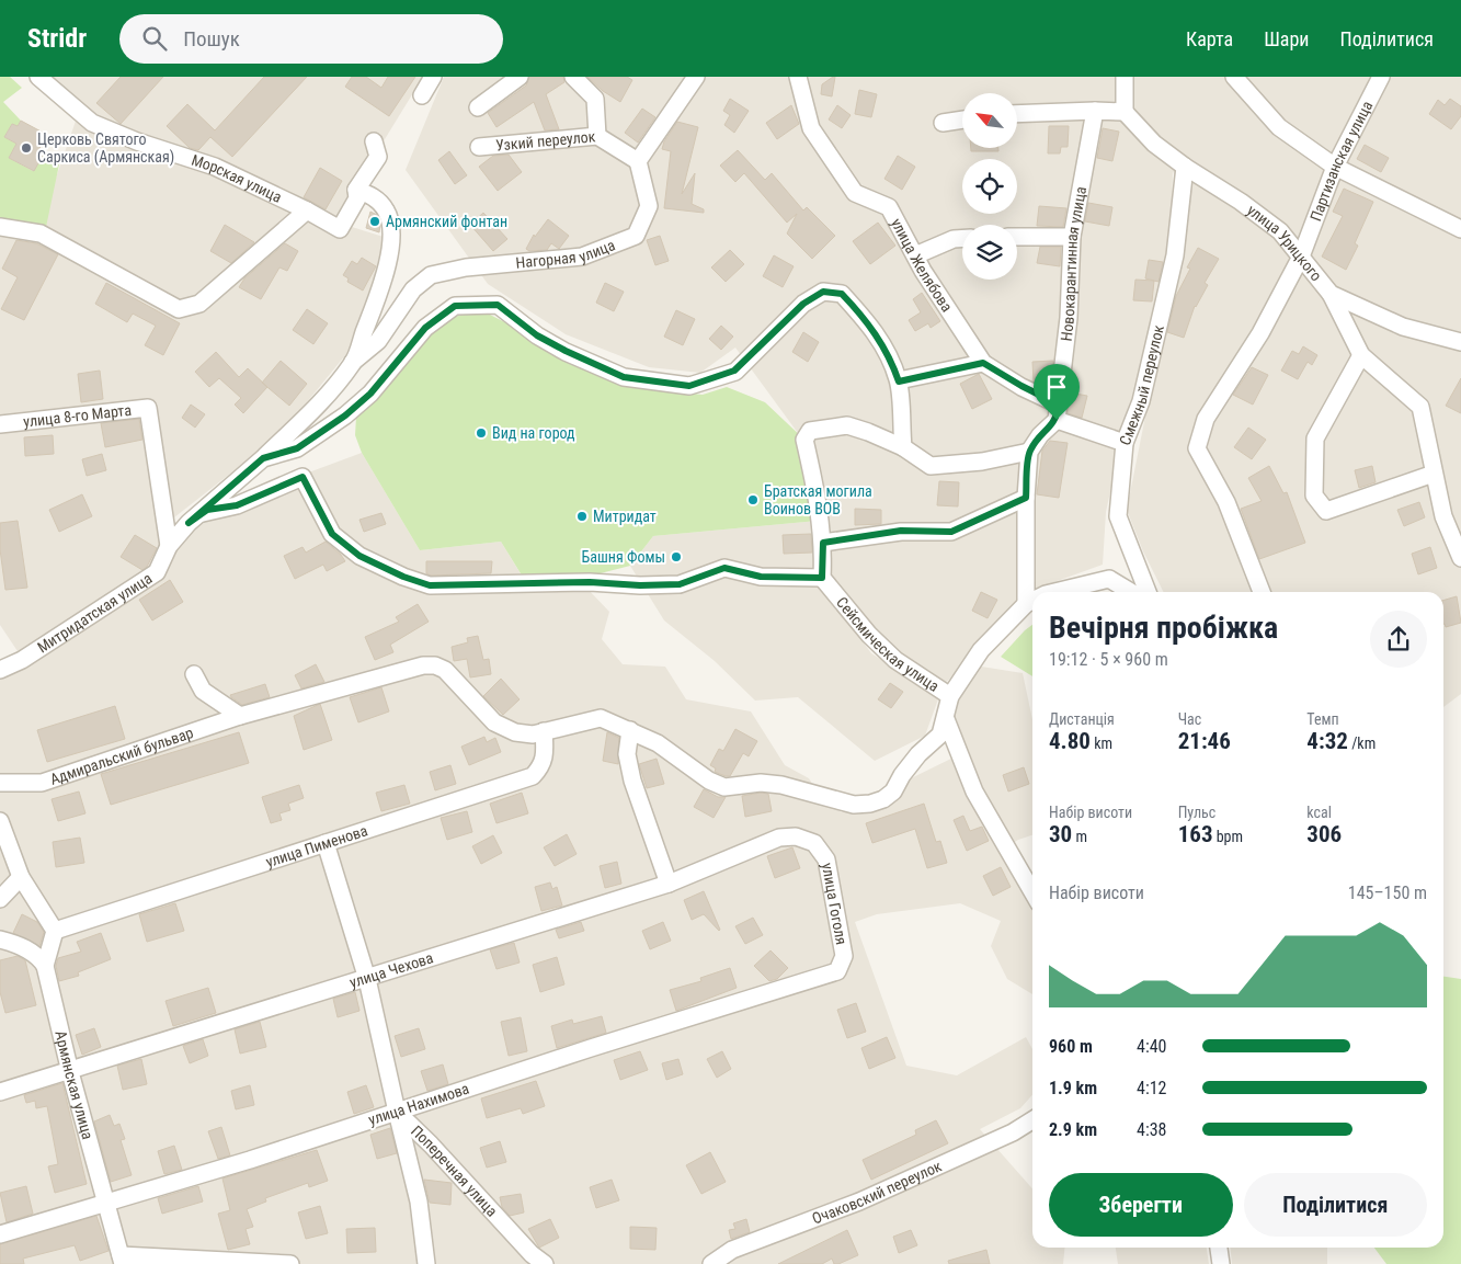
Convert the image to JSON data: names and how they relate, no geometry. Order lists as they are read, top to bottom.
{
  "streets": {
    "street": [
      "Узкий переулок",
      "Партизанская улица",
      "Морская улица",
      "улица Урицкого",
      "Нагорная улица",
      "улица Желябова",
      "Новокарантинная улица",
      "Смежный переулок",
      "улица 8-го Марта",
      "Митридатская улица",
      "Сейсмическая улица",
      "Адмиральский бульвар",
      "улица Пименова",
      "улица Гоголя",
      "улица Чехова",
      "Армянская улица",
      "улица Нахимова",
      "Поперечная улица",
      "Очаковский переулок"
    ]
  },
  "crossings": [
    ["Узкий переулок", "Нагорная улица"],
    ["Партизанская улица", "улица Урицкого"],
    ["улица Урицкого", "Смежный переулок"],
    ["улица Желябова", "Новокарантинная улица"],
    ["улица 8-го Марта", "Митридатская улица"],
    ["Адмиральский бульвар", "улица Пименова"],
    ["улица Пименова", "Армянская улица"],
    ["улица Гоголя", "улица Чехова"],
    ["улица Гоголя", "улица Нахимова"],
    ["улица Чехова", "Армянская улица"],
    ["Армянская улица", "улица Нахимова"],
    ["улица Нахимова", "Поперечная улица"]
  ],
  "places": [
    "Церковь Святого Саркиса (Армянская)",
    "Армянский фонтан",
    "Вид на город",
    "Братская могила Воинов ВОВ",
    "Митридат",
    "Башня Фомы"
  ],
  "north": "top left",
  "page": {
    "header": "Stridr",
    "search": "Пошук",
    "nav": ["Карта", "Шари", "Поділитися"],
    "heading": ["Вечірня пробіжка", "19:12 · 5 × 960 m"],
    "stats": [
      ["Дистанція", "4.80 km"],
      ["Час", "21:46"],
      ["Темп", "4:32 /km"],
      ["Набір висоти", "30 m"],
      ["Пульс", "163 bpm"],
      ["kcal", "306"]
    ],
    "chart": ["Набір висоти", "145–150 m"],
    "list": [
      {
        "name": "960 m",
        "note": "4:40"
      },
      {
        "name": "1.9 km",
        "note": "4:12"
      },
      {
        "name": "2.9 km",
        "note": "4:38"
      }
    ],
    "buttons": ["Зберегти", "Поділитися"]
  }
}
